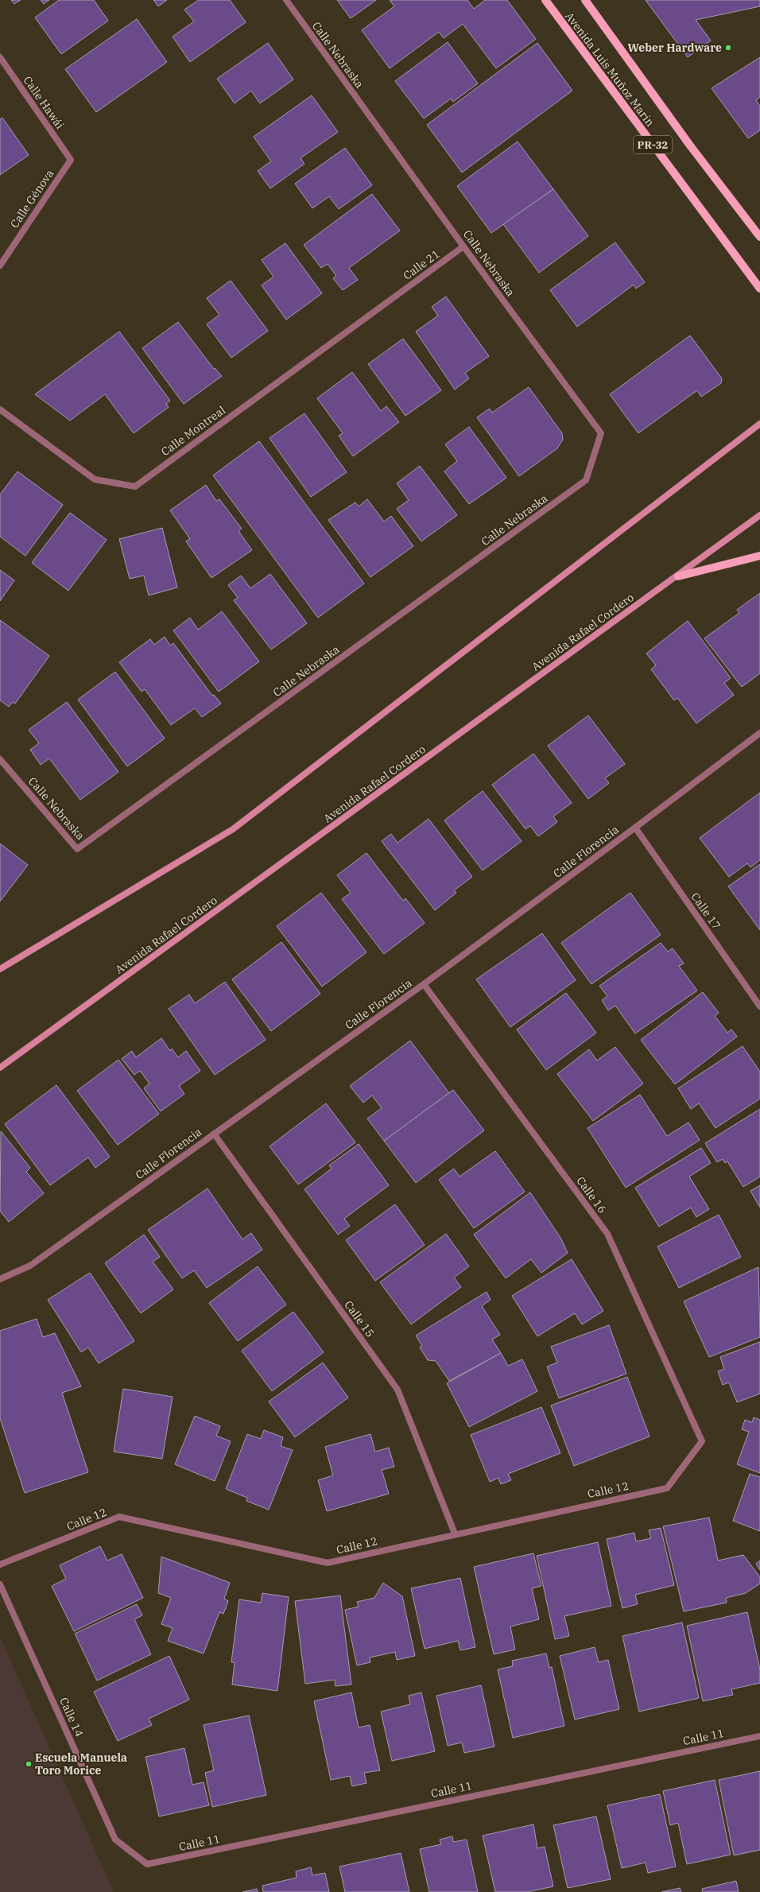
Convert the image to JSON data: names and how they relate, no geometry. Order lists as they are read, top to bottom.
{
  "streets": {
    "main road": ["Avenida Luis Muñoz Marín", "PR-32", "Avenida Rafael Cordero"],
    "street": [
      "Calle Nebraska",
      "Calle Hawái",
      "Calle Génova",
      "Calle 21",
      "Calle Montreal",
      "Calle Florencia",
      "Calle 17",
      "Calle 16",
      "Calle 15",
      "Calle 12",
      "Calle 14",
      "Calle 11"
    ]
  },
  "crossings": [
    ["Calle Nebraska", "Calle 21"],
    ["Calle Hawái", "Calle Génova"],
    ["Calle 21", "Calle Montreal"],
    ["Calle Florencia", "Calle 17"],
    ["Calle Florencia", "Calle 16"],
    ["Calle Florencia", "Calle 15"],
    ["Calle 16", "Calle 12"],
    ["Calle 15", "Calle 12"],
    ["Calle 14", "Calle 11"]
  ],
  "places": ["Weber Hardware", "Escuela Manuela Toro Morice"]
}
